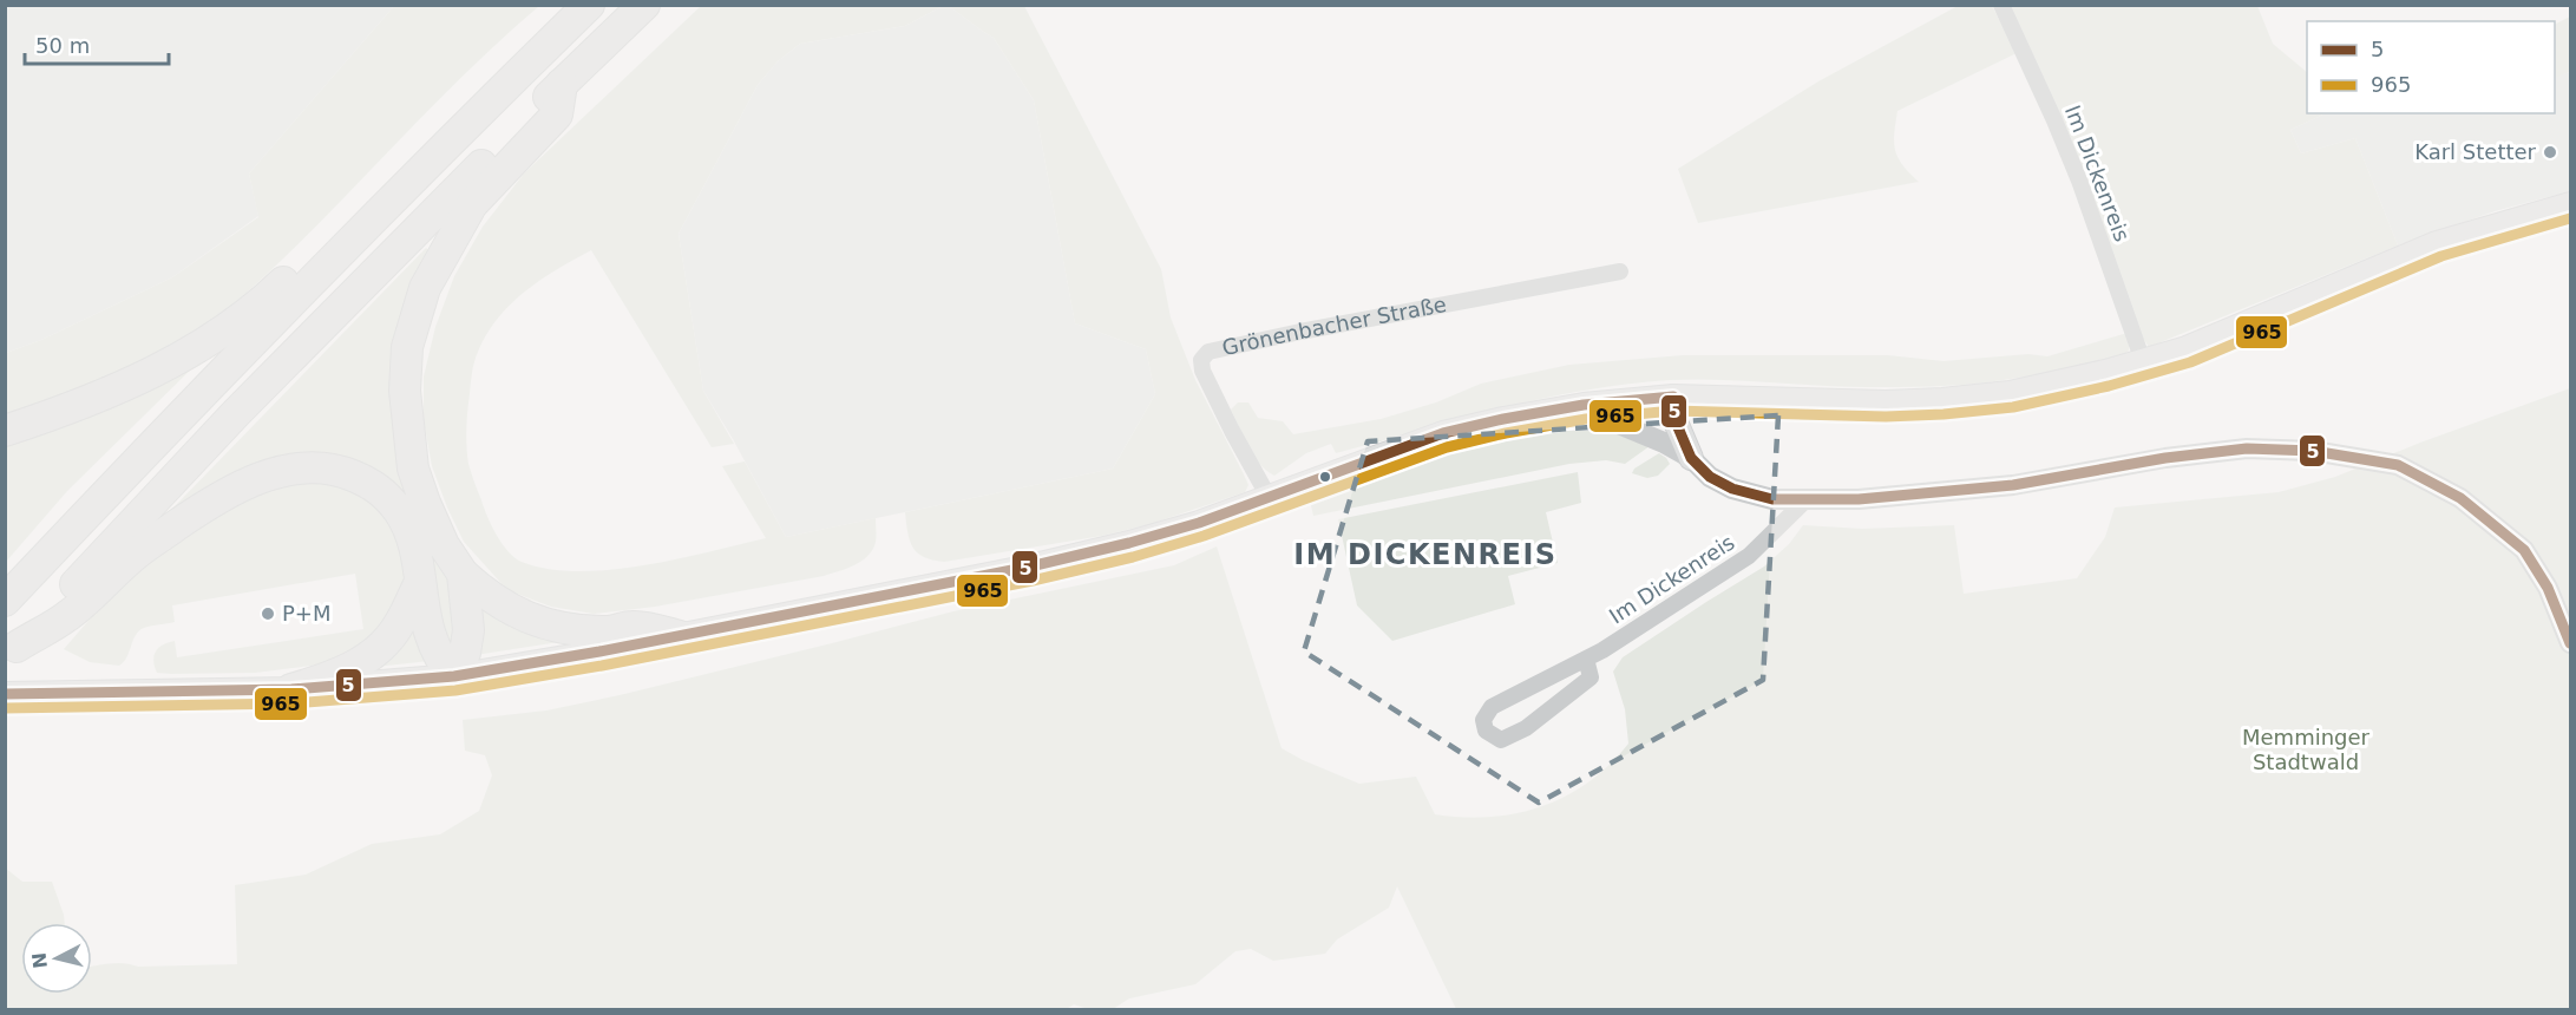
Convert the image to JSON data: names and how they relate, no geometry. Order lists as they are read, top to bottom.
{
  "streets": {
    "street": ["Im Dickenreis", "Grönenbacher Straße"]
  },
  "districts": ["IM DICKENREIS"],
  "parks": ["Memminger Stadtwald"],
  "places": ["Karl Stetter", "P+M"],
  "lines": ["transit line 965", "transit line 5"],
  "legend": ["5", "965"],
  "scale_bar": "50 m",
  "north": "left"
}
